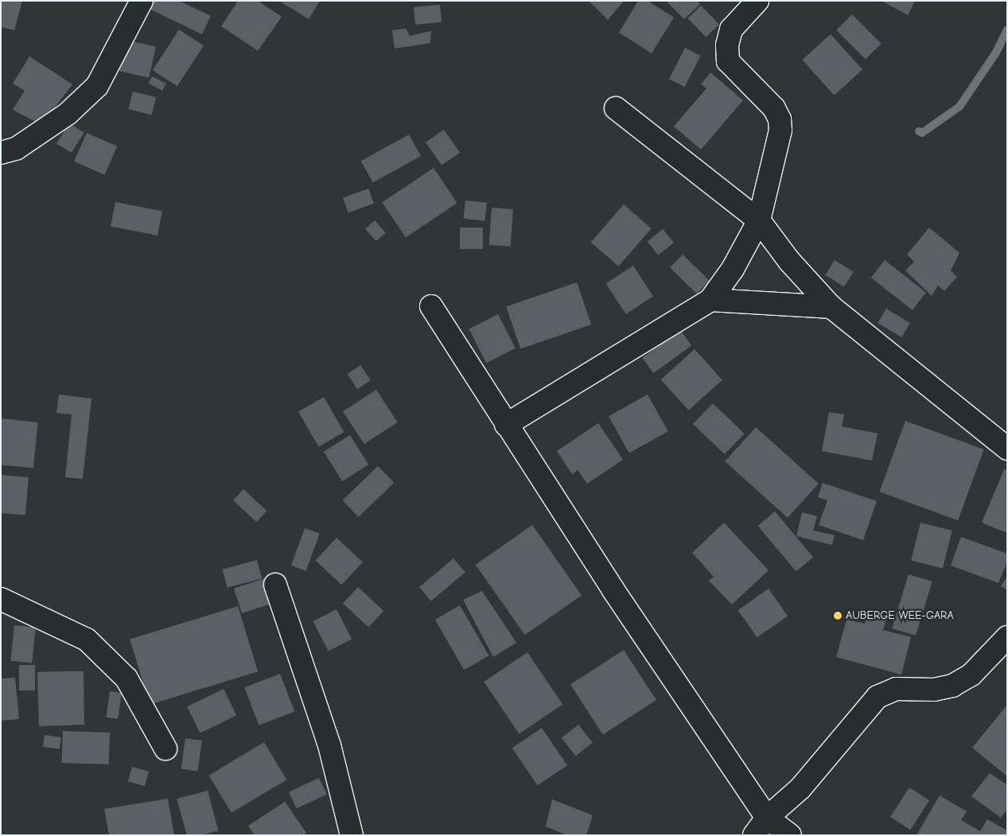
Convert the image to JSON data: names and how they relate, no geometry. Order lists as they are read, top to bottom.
{
  "places": ["AUBERGE WEE-GARA"]
}
